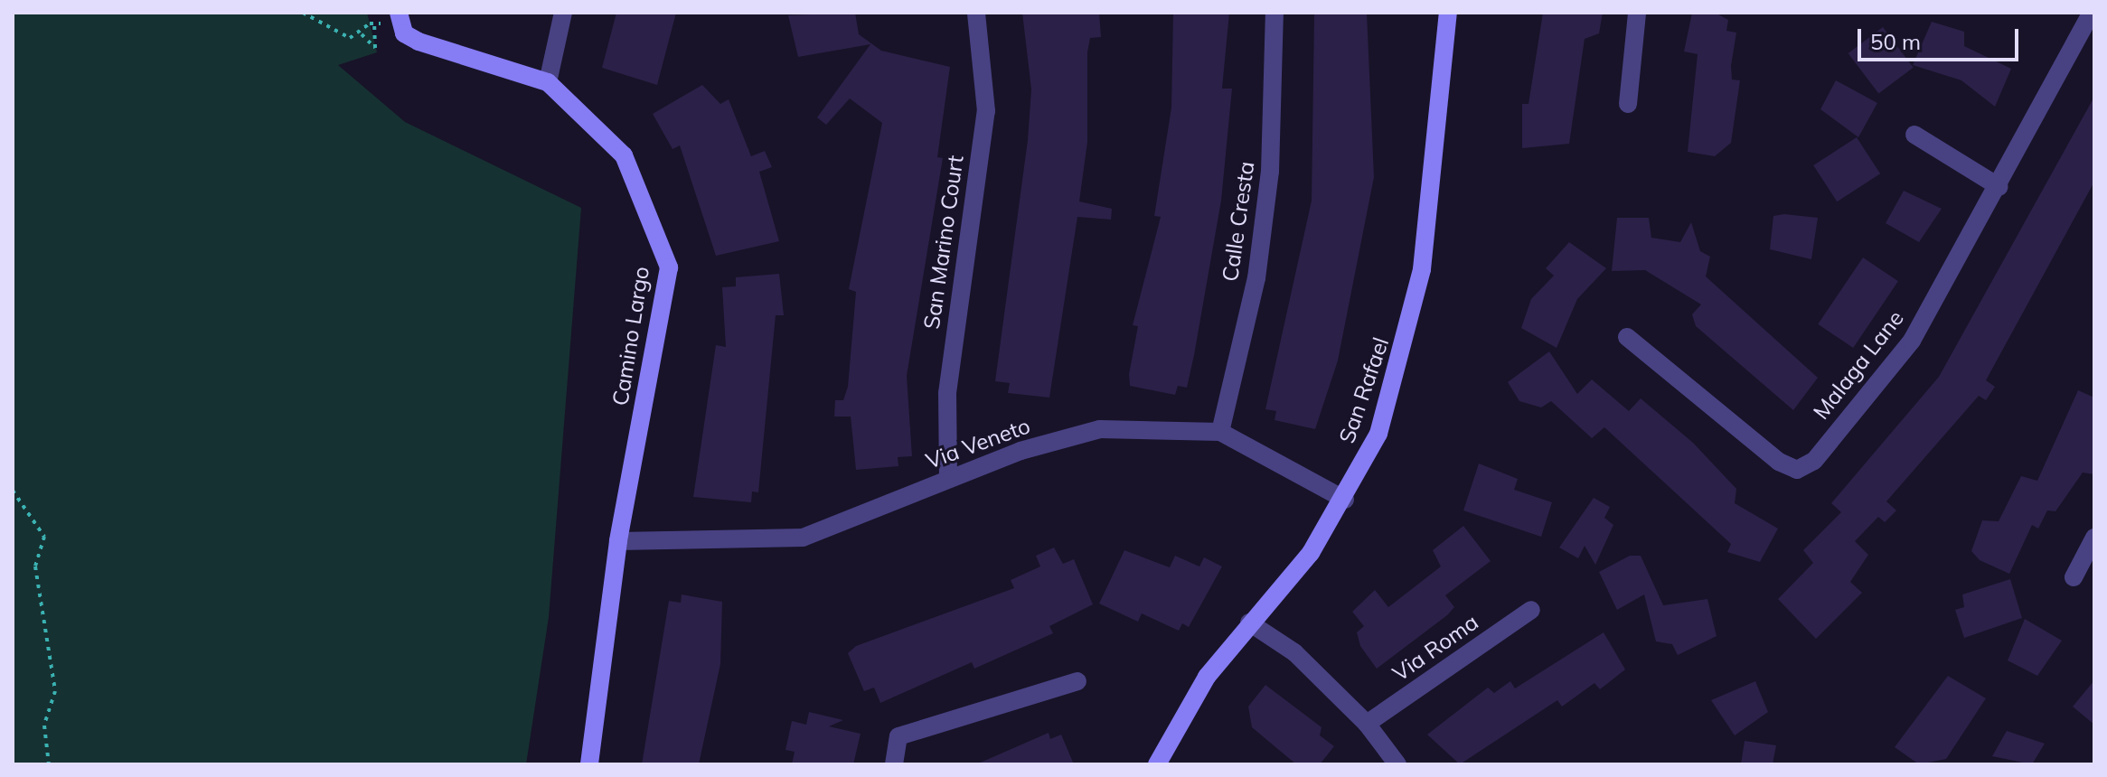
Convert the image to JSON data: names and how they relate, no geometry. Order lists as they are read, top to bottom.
{
  "streets": {
    "street": [
      "Calle Cresta",
      "San Marino Court",
      "Camino Largo",
      "Malaga Lane",
      "San Rafael",
      "Via Veneto",
      "Via Roma"
    ]
  },
  "crossings": [
    ["Calle Cresta", "Via Veneto"],
    ["San Marino Court", "Via Veneto"],
    ["Camino Largo", "Via Veneto"],
    ["San Rafael", "Via Veneto"]
  ],
  "scale_bar": "50 m"
}
